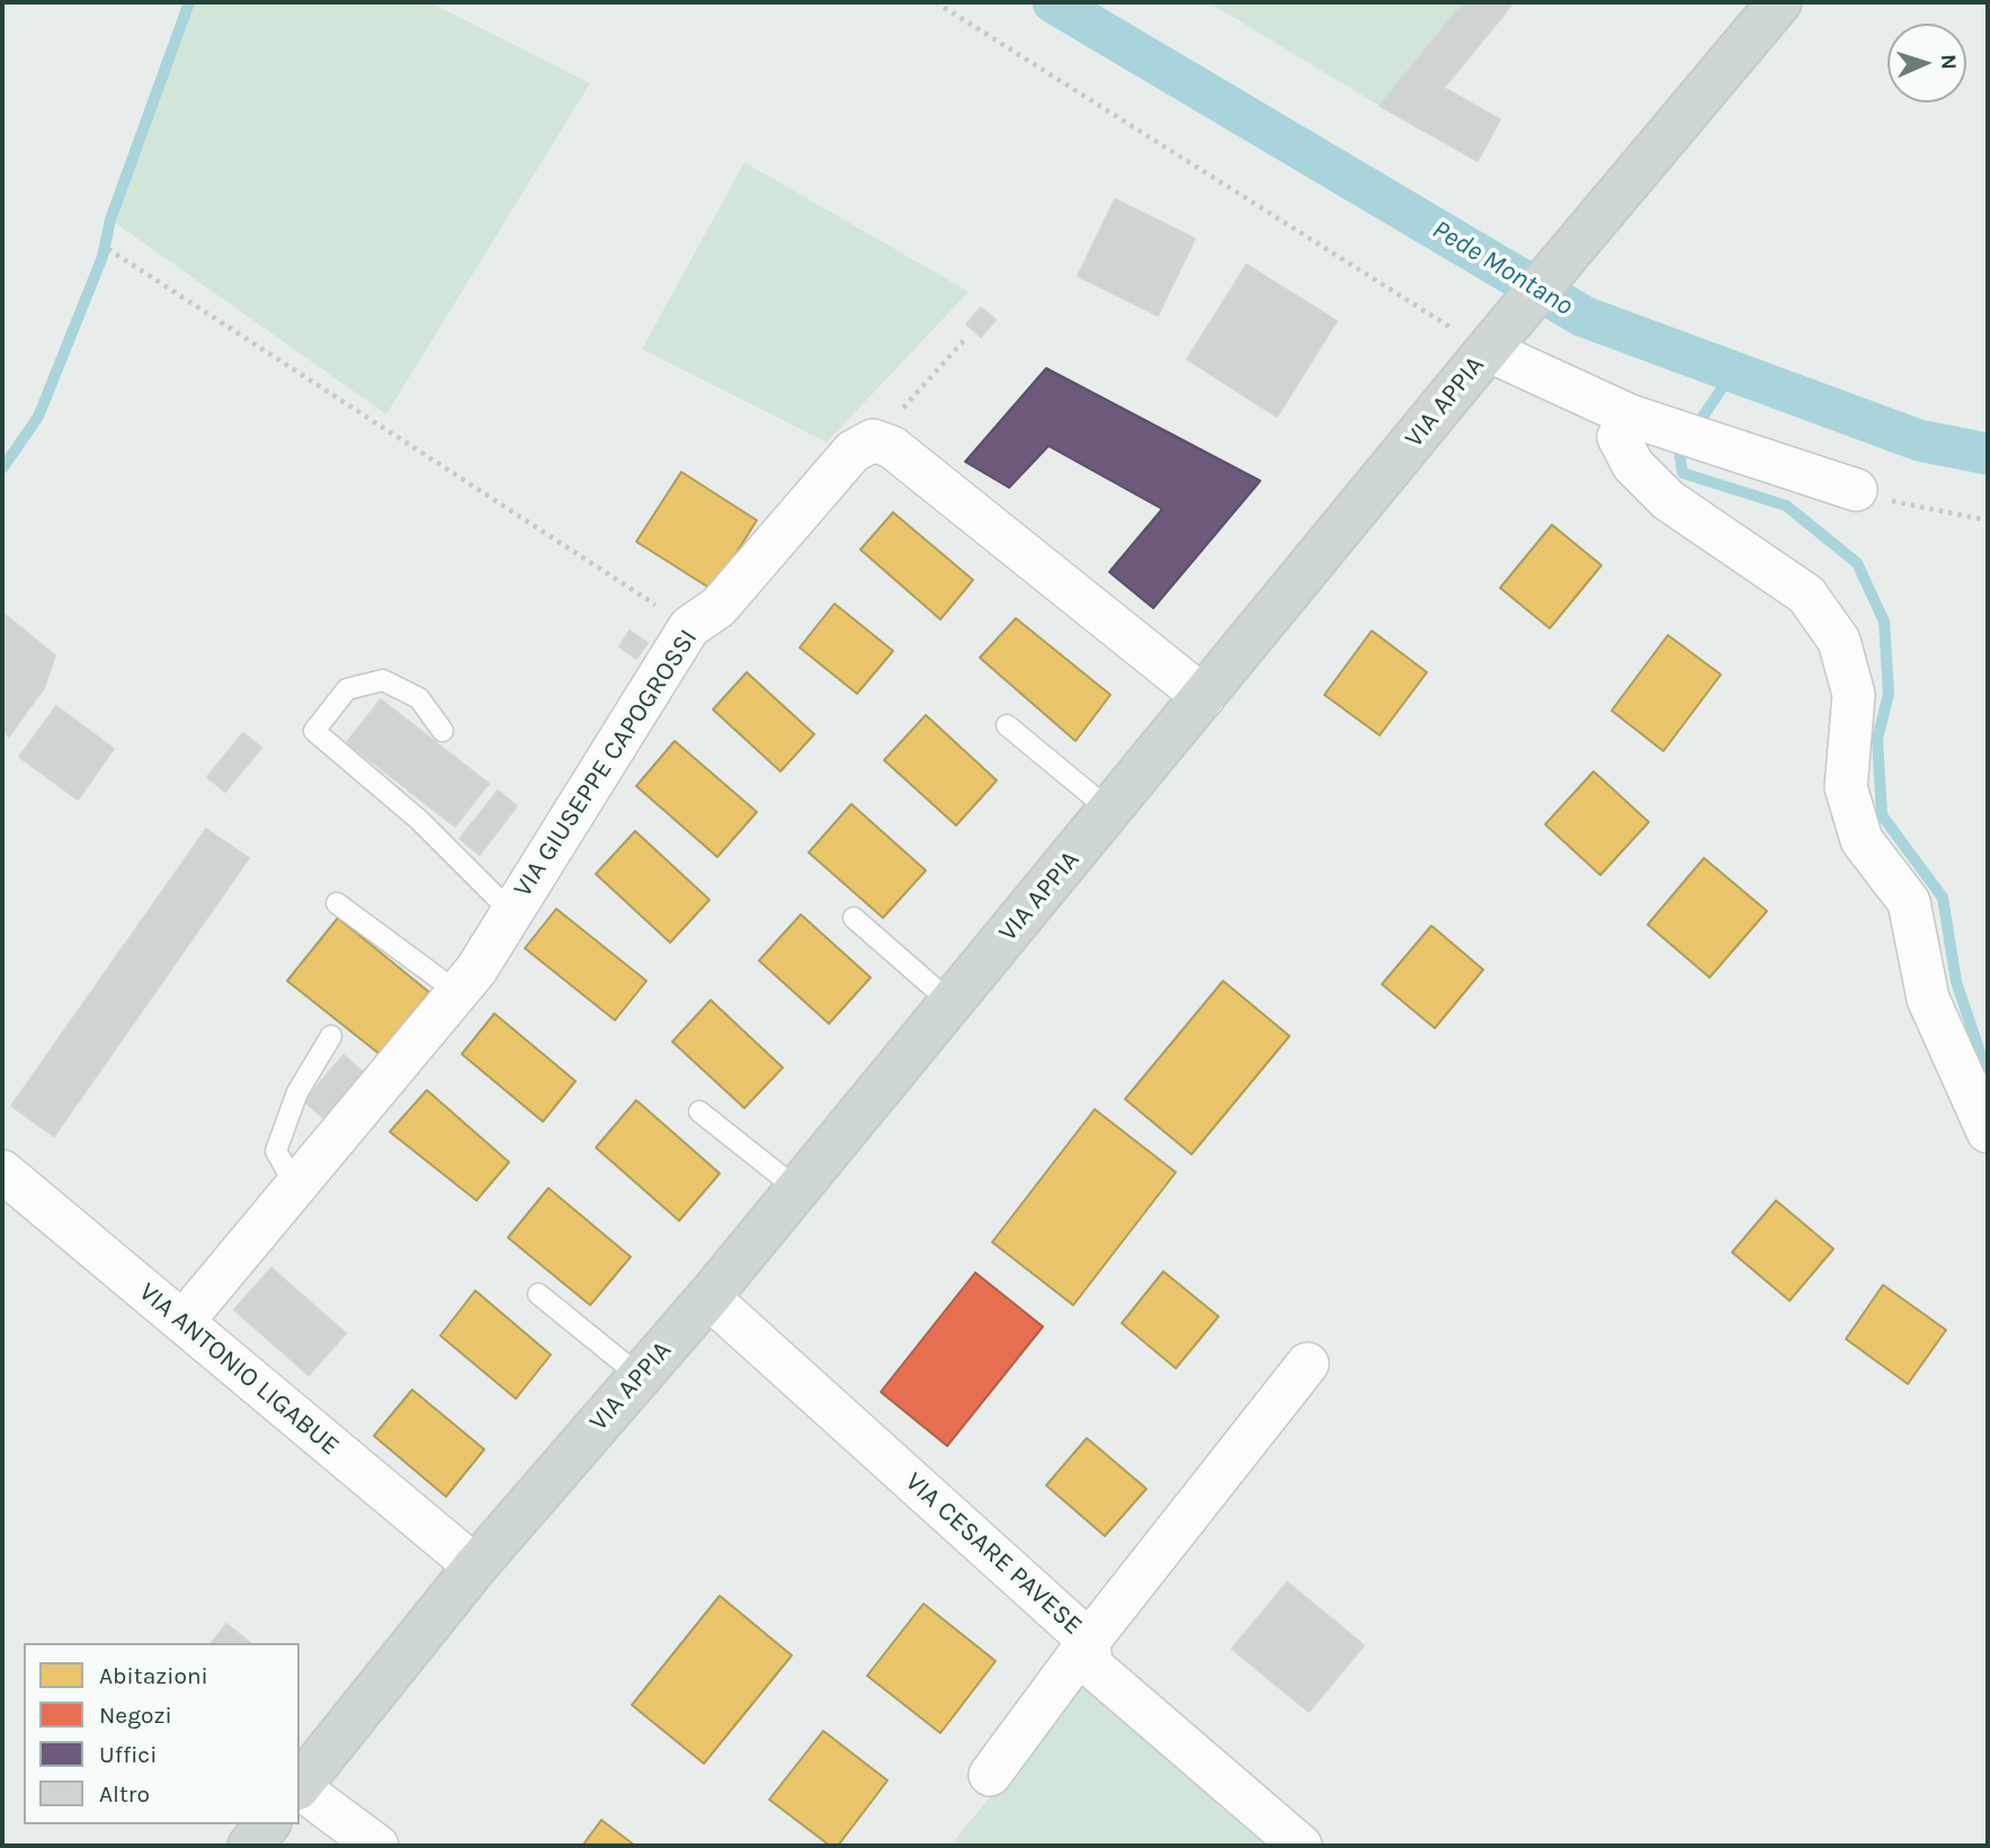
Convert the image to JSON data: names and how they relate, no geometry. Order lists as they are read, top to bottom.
{
  "streets": {
    "main road": ["VIA APPIA"],
    "street": ["VIA GIUSEPPE CAPOGROSSI", "VIA ANTONIO LIGABUE", "VIA CESARE PAVESE"]
  },
  "crossings": [
    ["VIA APPIA", "VIA ANTONIO LIGABUE"],
    ["VIA APPIA", "VIA CESARE PAVESE"],
    ["VIA GIUSEPPE CAPOGROSSI", "VIA ANTONIO LIGABUE"]
  ],
  "water": ["Pede Montano"],
  "legend": [
    "Abitazioni",
    "Negozi",
    "Uffici",
    "Altro"
  ],
  "north": "right"
}
